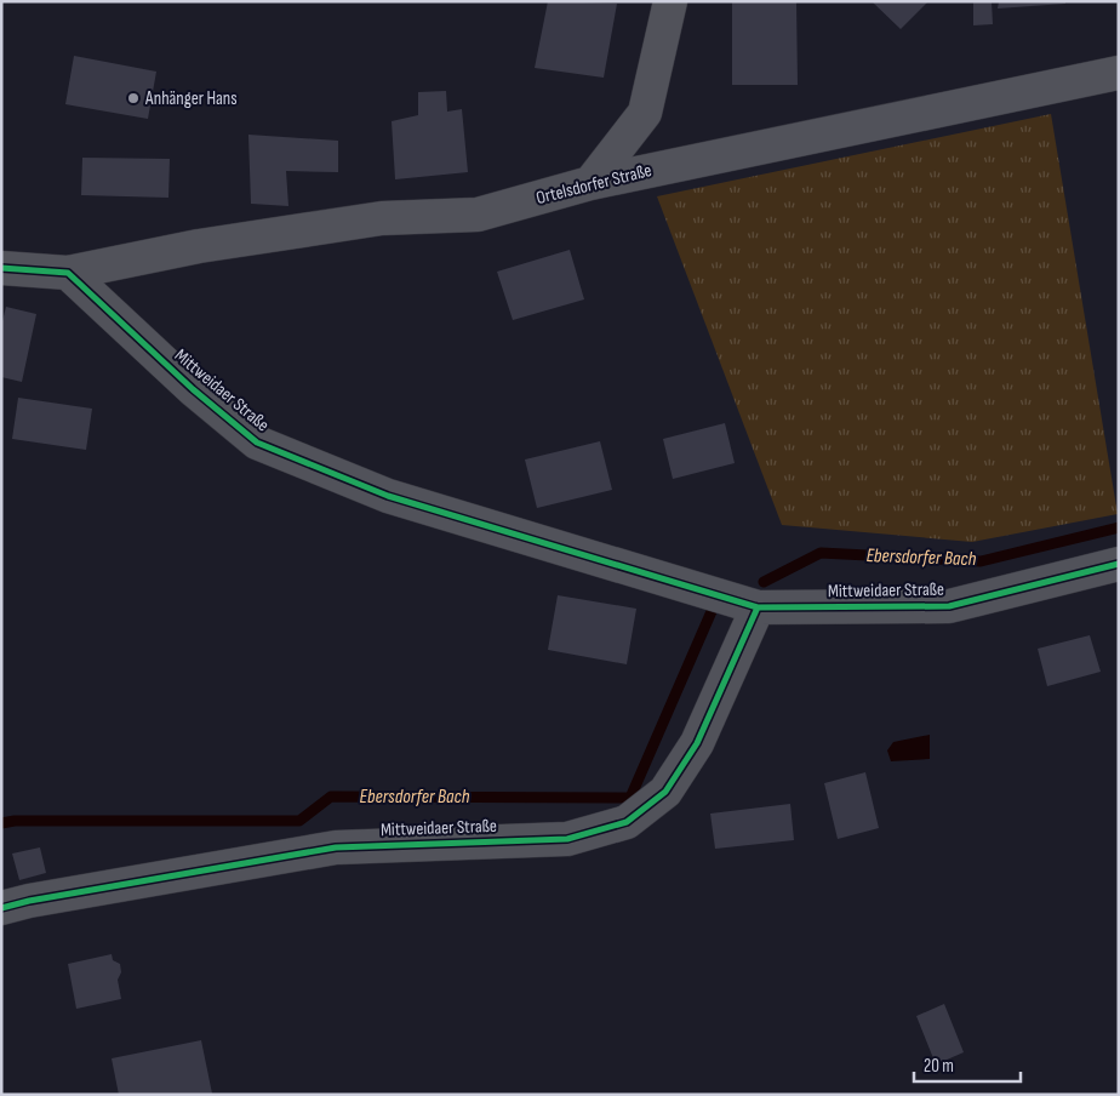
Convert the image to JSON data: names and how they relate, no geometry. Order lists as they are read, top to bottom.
{
  "streets": {
    "street": ["Ortelsdorfer Straße", "Mittweidaer Straße"]
  },
  "crossings": [
    ["Ortelsdorfer Straße", "Mittweidaer Straße"]
  ],
  "water": ["Ebersdorfer Bach"],
  "places": ["Anhänger Hans"],
  "scale_bar": "20 m"
}
